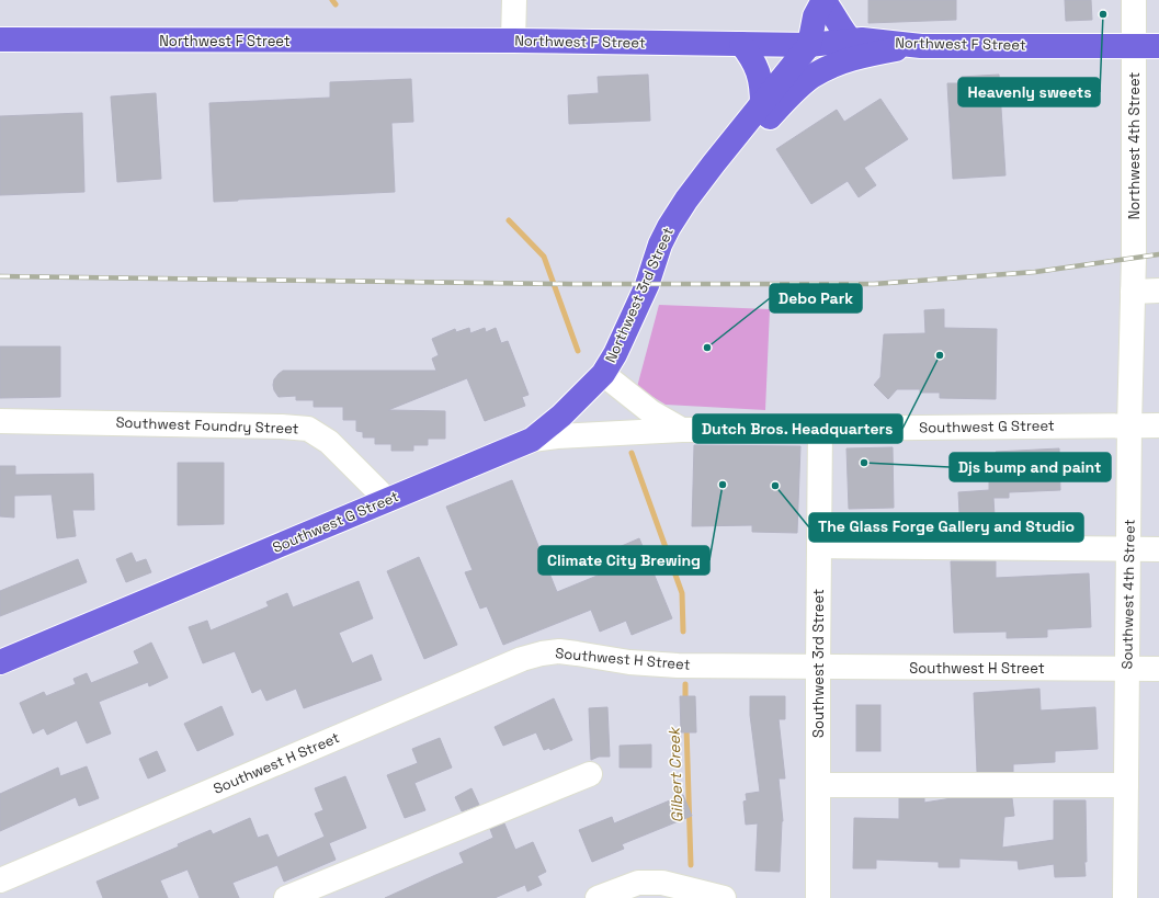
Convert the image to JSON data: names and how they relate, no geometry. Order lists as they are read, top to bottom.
{
  "streets": {
    "main road": ["Northwest F Street", "Northwest 3rd Street", "Southwest G Street"],
    "street": [
      "Northwest 4th Street",
      "Southwest Foundry Street",
      "Southwest 4th Street",
      "Southwest H Street",
      "Southwest 3rd Street"
    ]
  },
  "crossings": [
    ["Northwest F Street", "Northwest 4th Street"],
    ["Northwest F Street", "Northwest 3rd Street"],
    ["Northwest 4th Street", "Southwest 4th Street"],
    ["Northwest 3rd Street", "Southwest G Street"],
    ["Southwest Foundry Street", "Southwest G Street"],
    ["Southwest G Street", "Southwest 4th Street"],
    ["Southwest G Street", "Southwest 3rd Street"],
    ["Southwest 4th Street", "Southwest H Street"],
    ["Southwest H Street", "Southwest 3rd Street"]
  ],
  "water": ["Gilbert Creek"],
  "places": [
    "Heavenly sweets",
    "Debo Park",
    "Dutch Bros. Headquarters",
    "Djs bump and paint",
    "Climate City Brewing",
    "The Glass Forge Gallery and Studio"
  ]
}
